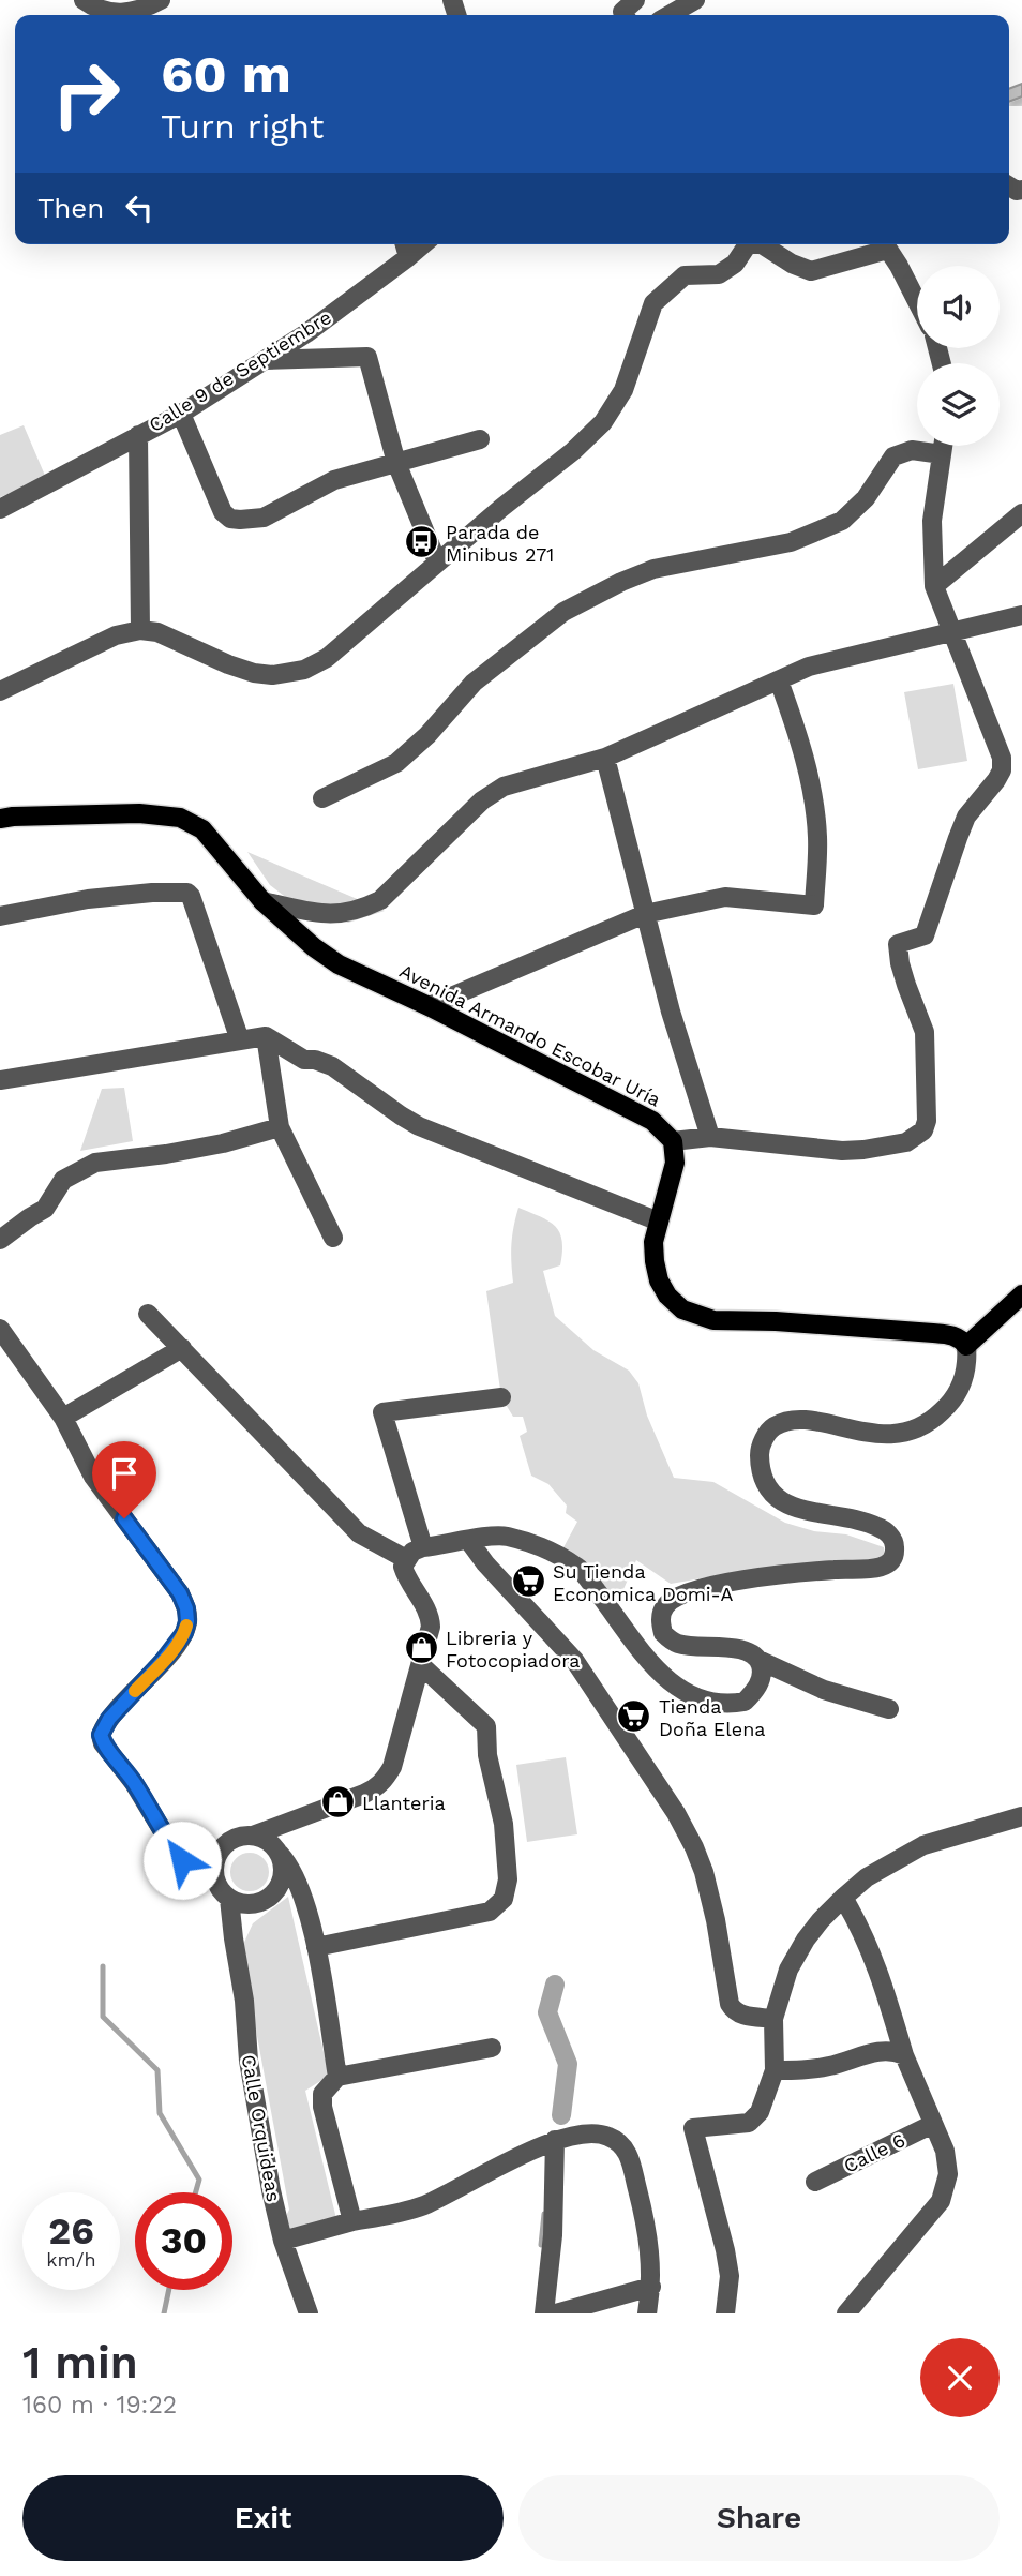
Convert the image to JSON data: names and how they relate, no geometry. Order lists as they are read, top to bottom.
{
  "streets": {
    "main road": ["Avenida Armando Escobar Uría"],
    "street": ["Calle 9 de Septiembre", "Calle Orquideas", "Calle 6"]
  },
  "places": {
    "bus stop": ["Parada de Minibus 271"],
    "supermarket": ["Su Tienda Economica Domi-A", "Tienda Doña Elena"],
    "shop": ["Libreria y Fotocopiadora", "Llanteria"]
  },
  "page": {
    "turn": ["60 m", "Turn right"],
    "then": "Then",
    "speed": "26 km/h",
    "limit": "30",
    "heading": ["1 min", "160 m · 19:22"],
    "buttons": ["Exit", "Share"]
  }
}
